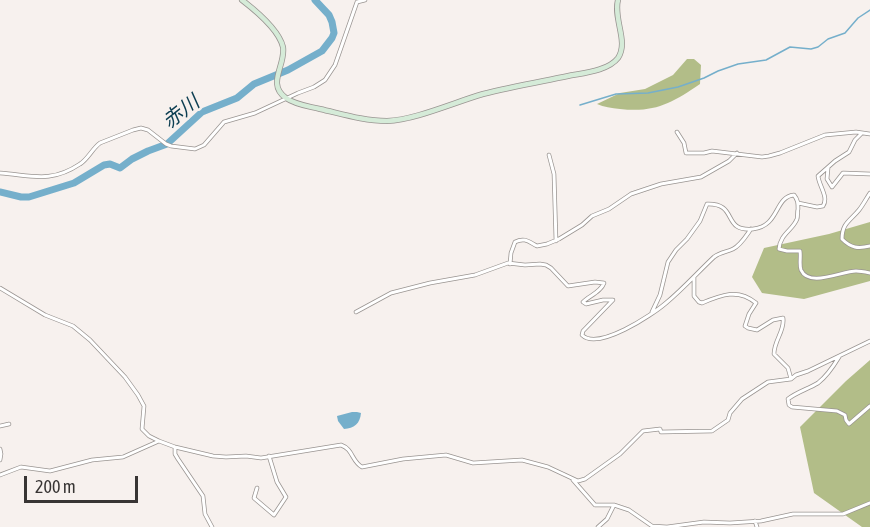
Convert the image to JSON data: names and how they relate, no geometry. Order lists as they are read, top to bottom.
{
  "water": ["赤川"],
  "scale_bar": "200 m"
}
